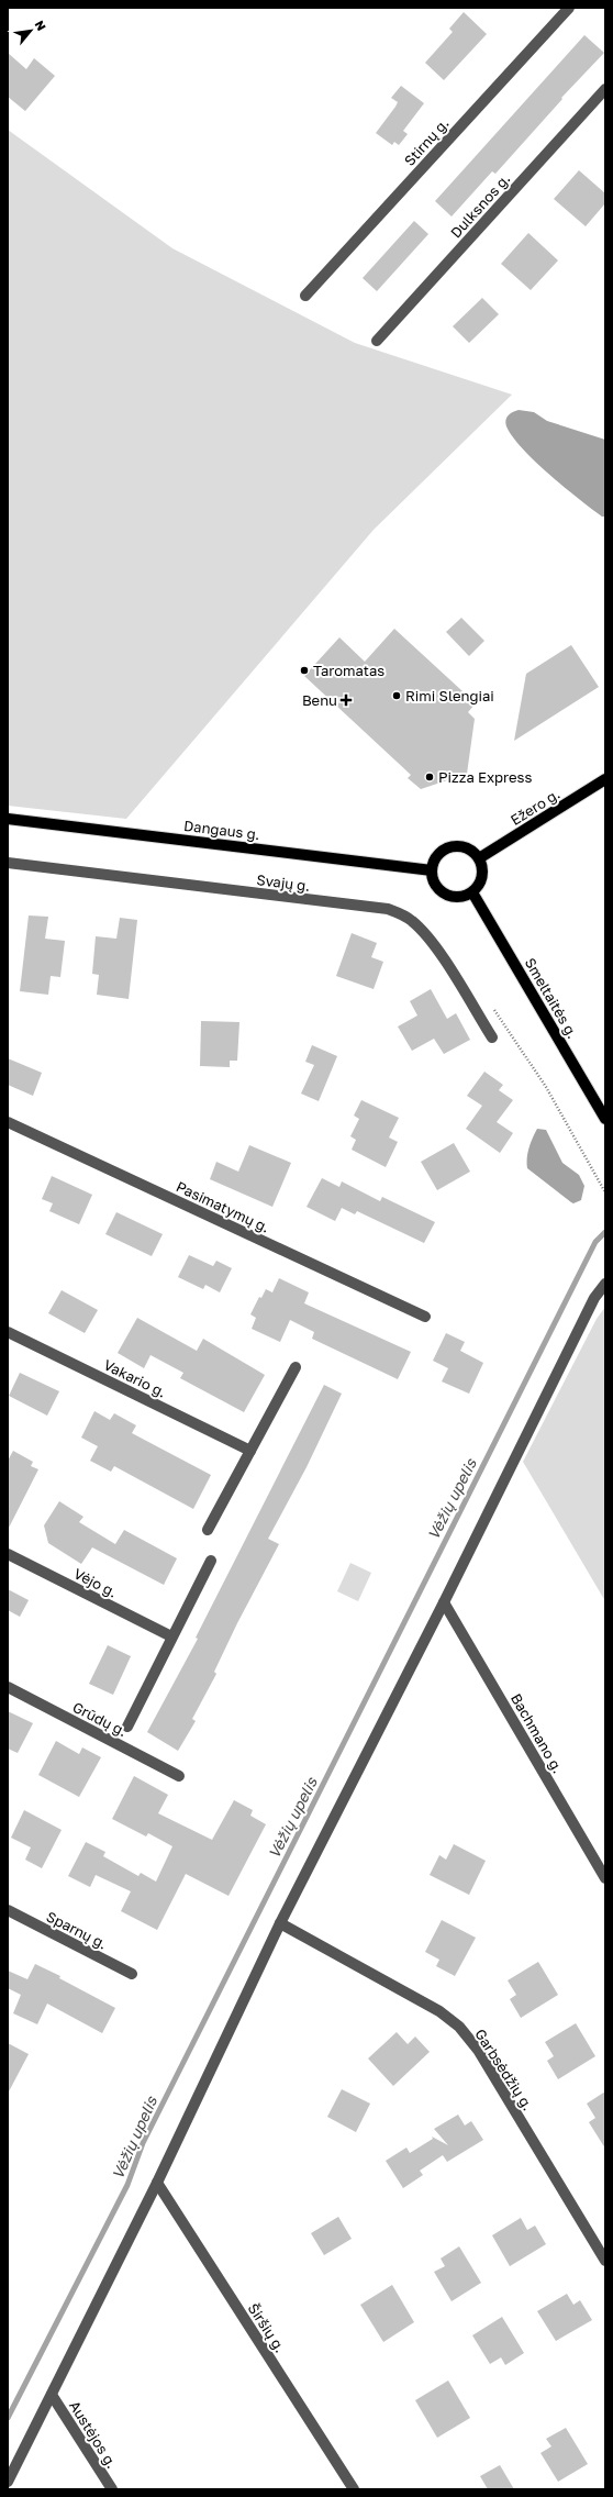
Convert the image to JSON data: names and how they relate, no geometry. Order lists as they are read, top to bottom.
{
  "streets": {
    "main road": ["Ežero g.", "Dangaus g.", "Smeltaitės g."],
    "street": [
      "Stirnų g.",
      "Dulksnos g.",
      "Svajų g.",
      "Pasimatymų g.",
      "Vakario g.",
      "Vėjo g.",
      "Grūdų g.",
      "Bachmano g.",
      "Sparnų g.",
      "Garbsėdžių g.",
      "Širšių g.",
      "Austėjos g."
    ]
  },
  "crossings": [
    ["Ežero g.", "Dangaus g."],
    ["Ežero g.", "Smeltaitės g."],
    ["Dangaus g.", "Smeltaitės g."]
  ],
  "water": ["Vėžių upelis"],
  "places": {
    "other": ["Taromatas", "Rimi Slengiai", "Pizza Express"],
    "health": ["Benu"]
  },
  "north": "top right"
}
